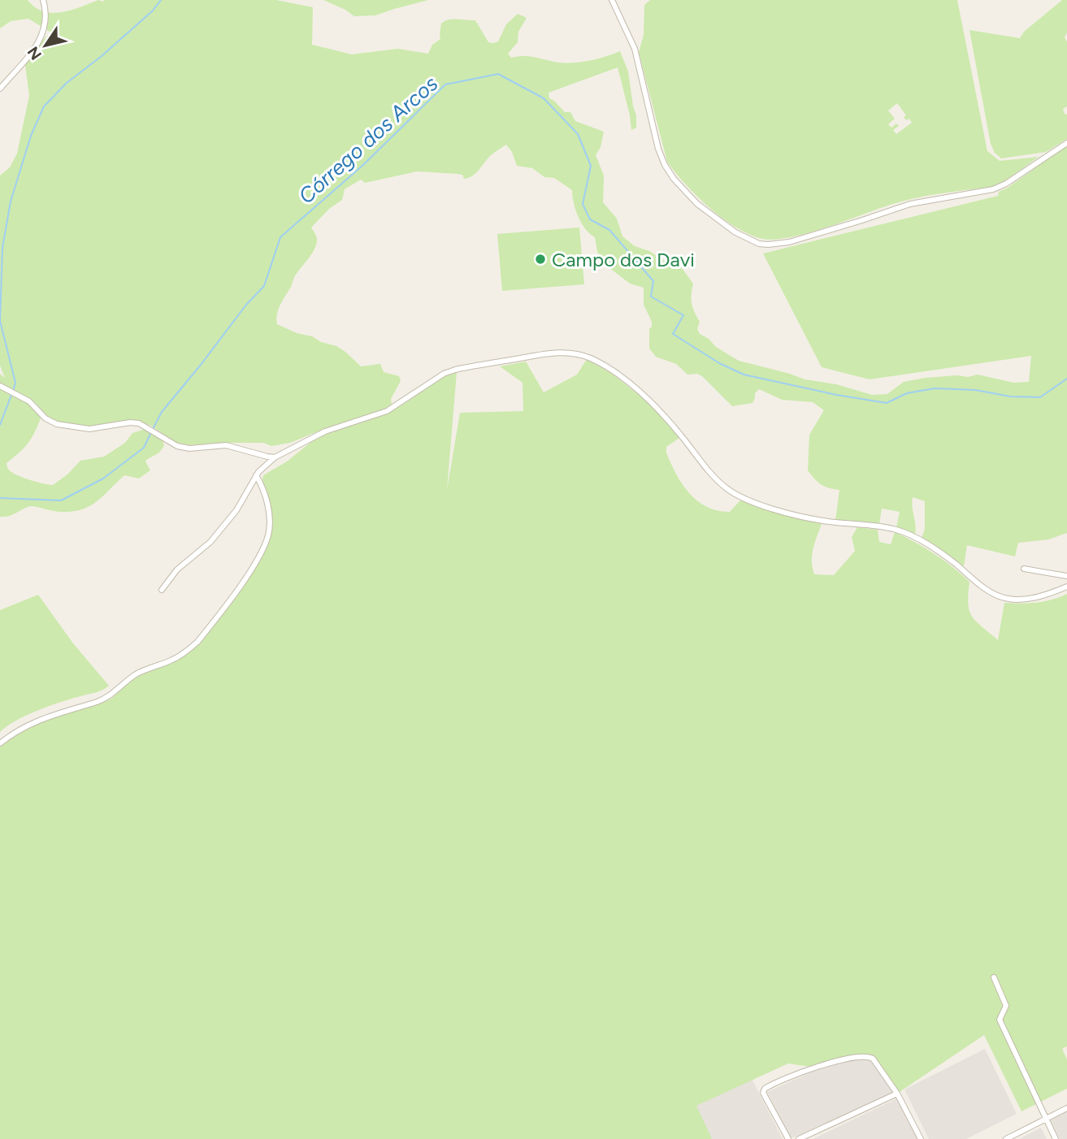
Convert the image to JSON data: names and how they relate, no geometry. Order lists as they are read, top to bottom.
{
  "water": ["Córrego dos Arcos"],
  "places": ["Campo dos Davi"],
  "north": "bottom left"
}
